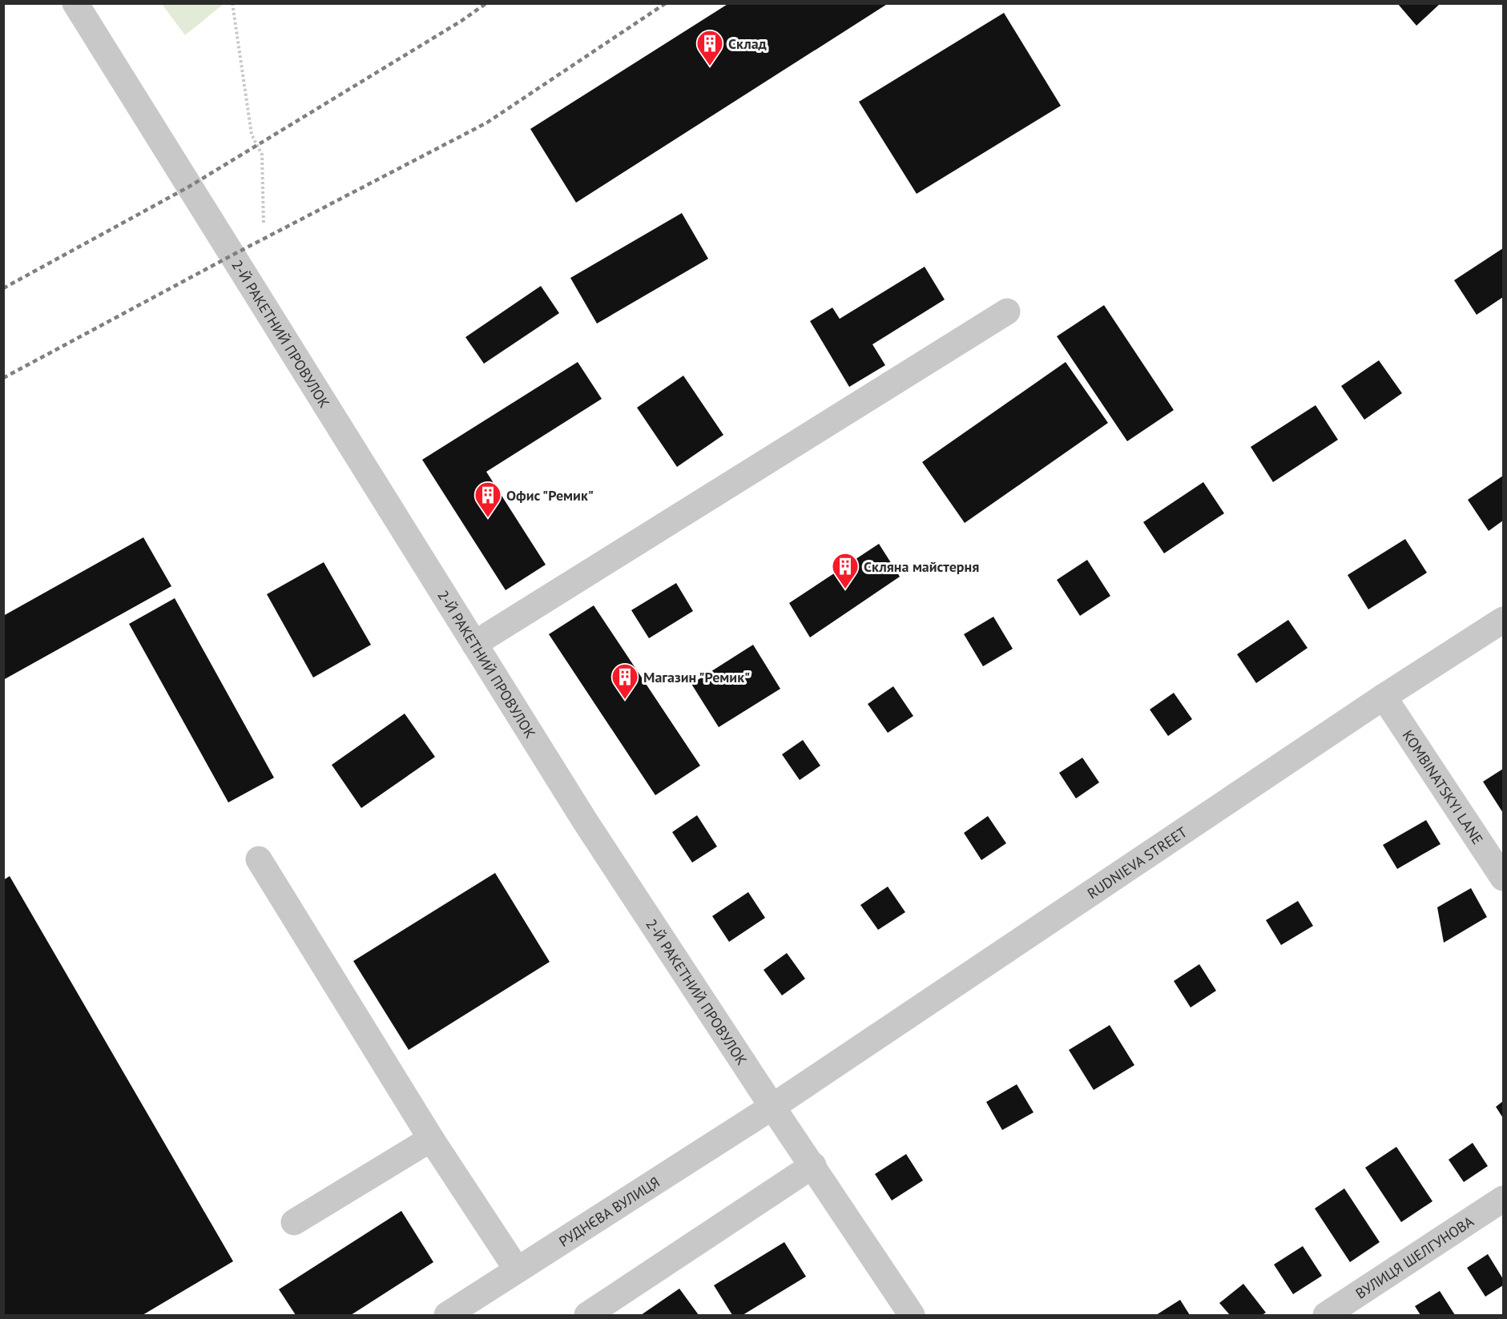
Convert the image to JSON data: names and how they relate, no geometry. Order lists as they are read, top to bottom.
{
  "streets": {
    "street": [
      "2-Й РАКЕТНИЙ ПРОВУЛОК",
      "KOMBINATSKYI LANE",
      "RUDNIEVA STREET",
      "РУДНЄВА ВУЛИЦЯ",
      "ВУЛИЦЯ ШЕЛГУНОВА"
    ]
  },
  "crossings": [
    ["2-Й РАКЕТНИЙ ПРОВУЛОК", "RUDNIEVA STREET"],
    ["2-Й РАКЕТНИЙ ПРОВУЛОК", "РУДНЄВА ВУЛИЦЯ"],
    ["KOMBINATSKYI LANE", "RUDNIEVA STREET"],
    ["RUDNIEVA STREET", "РУДНЄВА ВУЛИЦЯ"]
  ],
  "places": {
    "building": [
      "Склад",
      "Офис \"Ремик\"",
      "Скляна майстерня",
      "Магазин \"Ремик\""
    ]
  }
}
